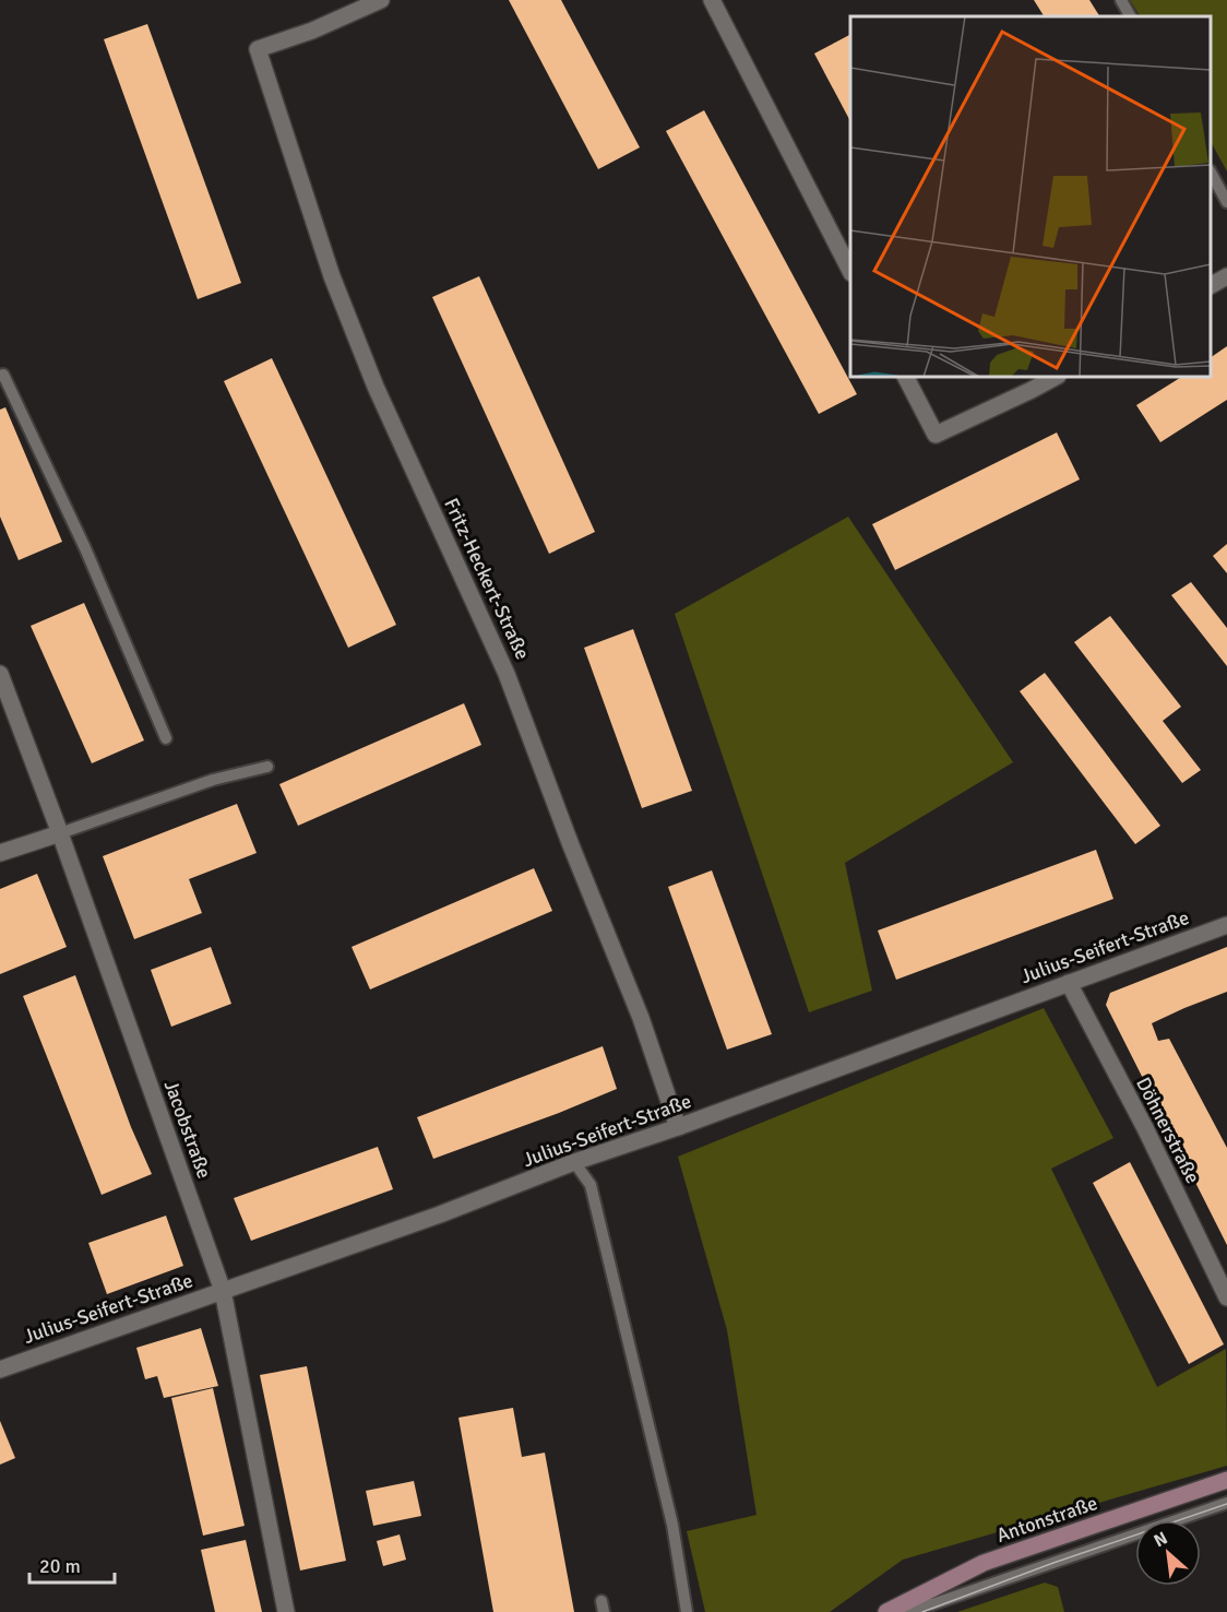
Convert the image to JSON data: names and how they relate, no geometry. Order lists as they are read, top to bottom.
{
  "streets": {
    "main road": ["Antonstraße"],
    "street": [
      "Fritz-Heckert-Straße",
      "Julius-Seifert-Straße",
      "Jacobstraße",
      "Döhnerstraße"
    ]
  },
  "crossings": [
    ["Fritz-Heckert-Straße", "Julius-Seifert-Straße"],
    ["Julius-Seifert-Straße", "Jacobstraße"],
    ["Julius-Seifert-Straße", "Döhnerstraße"]
  ],
  "scale_bar": "20 m",
  "north": "top left"
}
